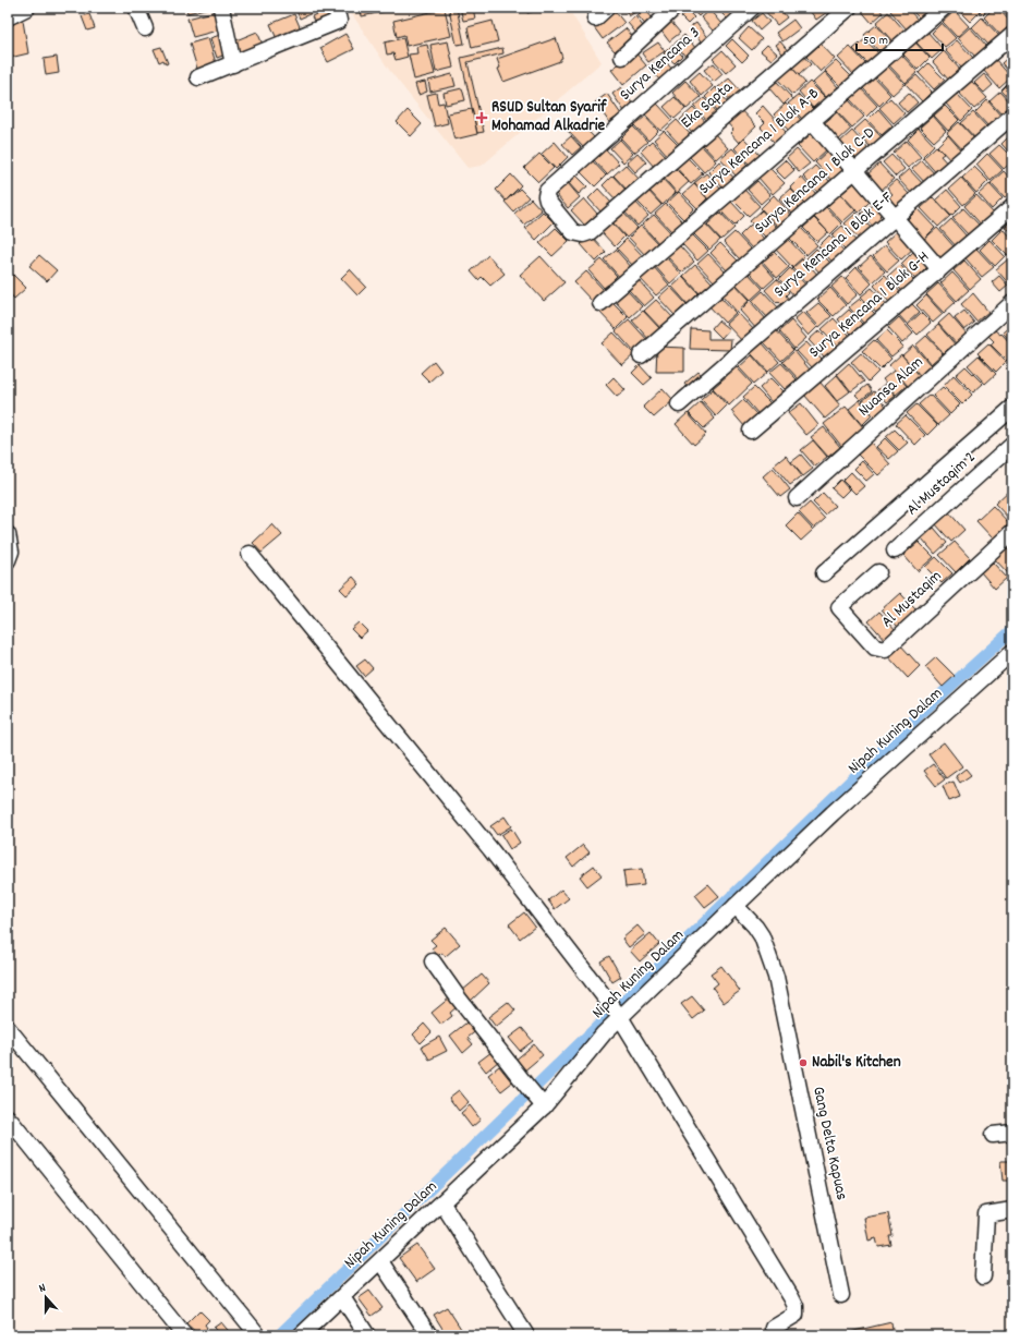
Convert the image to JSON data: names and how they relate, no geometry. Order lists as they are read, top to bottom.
{
  "streets": {
    "street": [
      "Surya Kencana 3",
      "Eka Sapta",
      "Surya Kencana 1 Blok A-B",
      "Surya Kencana 1 Blok C-D",
      "Surya Kencana 1 Blok E-F",
      "Surya Kencana 1 Blok G-H",
      "Nuansa Alam",
      "Al Mustaqim 2",
      "Al Mustaqim",
      "Nipah Kuning Dalam",
      "Gang Delta Kapuas"
    ]
  },
  "crossings": [
    ["Surya Kencana 3", "Eka Sapta"],
    ["Nipah Kuning Dalam", "Gang Delta Kapuas"]
  ],
  "places": {
    "health": ["RSUD Sultan Syarif Mohamad Alkadrie"],
    "other": ["Nabil's Kitchen"]
  },
  "scale_bar": "50 m",
  "north": "top"
}
